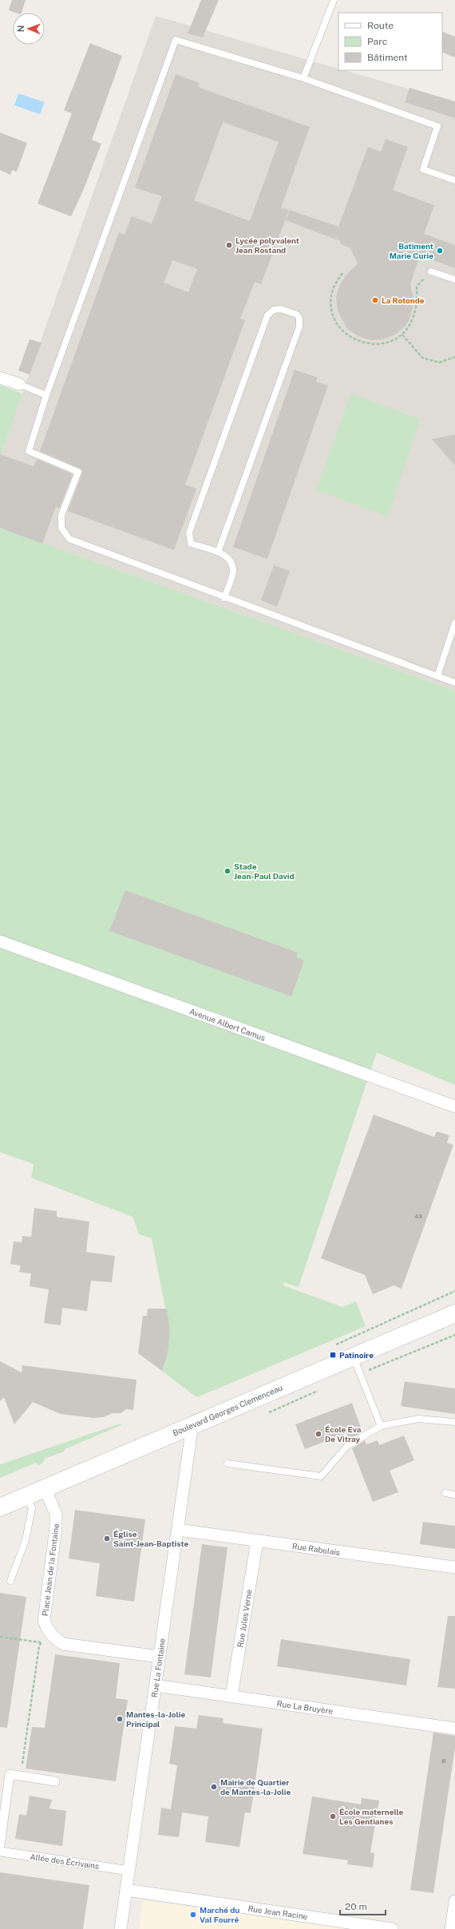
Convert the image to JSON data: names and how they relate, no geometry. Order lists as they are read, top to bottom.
{
  "streets": {
    "main road": ["Boulevard Georges Clemenceau"],
    "street": [
      "Avenue Albert Camus",
      "Rue Rabelais",
      "Place Jean de la Fontaine",
      "Rue Jules Verne",
      "Rue La Fontaine",
      "Rue La Bruyère",
      "Allée des Écrivains",
      "Rue Jean Racine"
    ]
  },
  "crossings": [
    ["Boulevard Georges Clemenceau", "Place Jean de la Fontaine"],
    ["Boulevard Georges Clemenceau", "Rue La Fontaine"],
    ["Rue Rabelais", "Rue Jules Verne"],
    ["Rue Rabelais", "Rue La Fontaine"],
    ["Rue Jules Verne", "Rue La Bruyère"],
    ["Rue La Fontaine", "Rue La Bruyère"],
    ["Rue La Fontaine", "Allée des Écrivains"],
    ["Rue La Fontaine", "Rue Jean Racine"]
  ],
  "places": {
    "other": [
      "Lycée polyvalent Jean Rostand",
      "Batiment Marie Curie",
      "La Rotonde",
      "Stade Jean-Paul David",
      "École Eva De Vitray",
      "Église Saint-Jean-Baptiste",
      "Mantes-la-Jolie Principal",
      "Mairie de Quartier de Mantes-la-Jolie",
      "École maternelle Les Gentianes",
      "Marché du Val Fourré"
    ],
    "transit": ["Patinoire"]
  },
  "house_numbers": ["43", "8"],
  "legend": ["Route", "Parc", "Bâtiment"],
  "scale_bar": "20 m",
  "north": "left"
}
